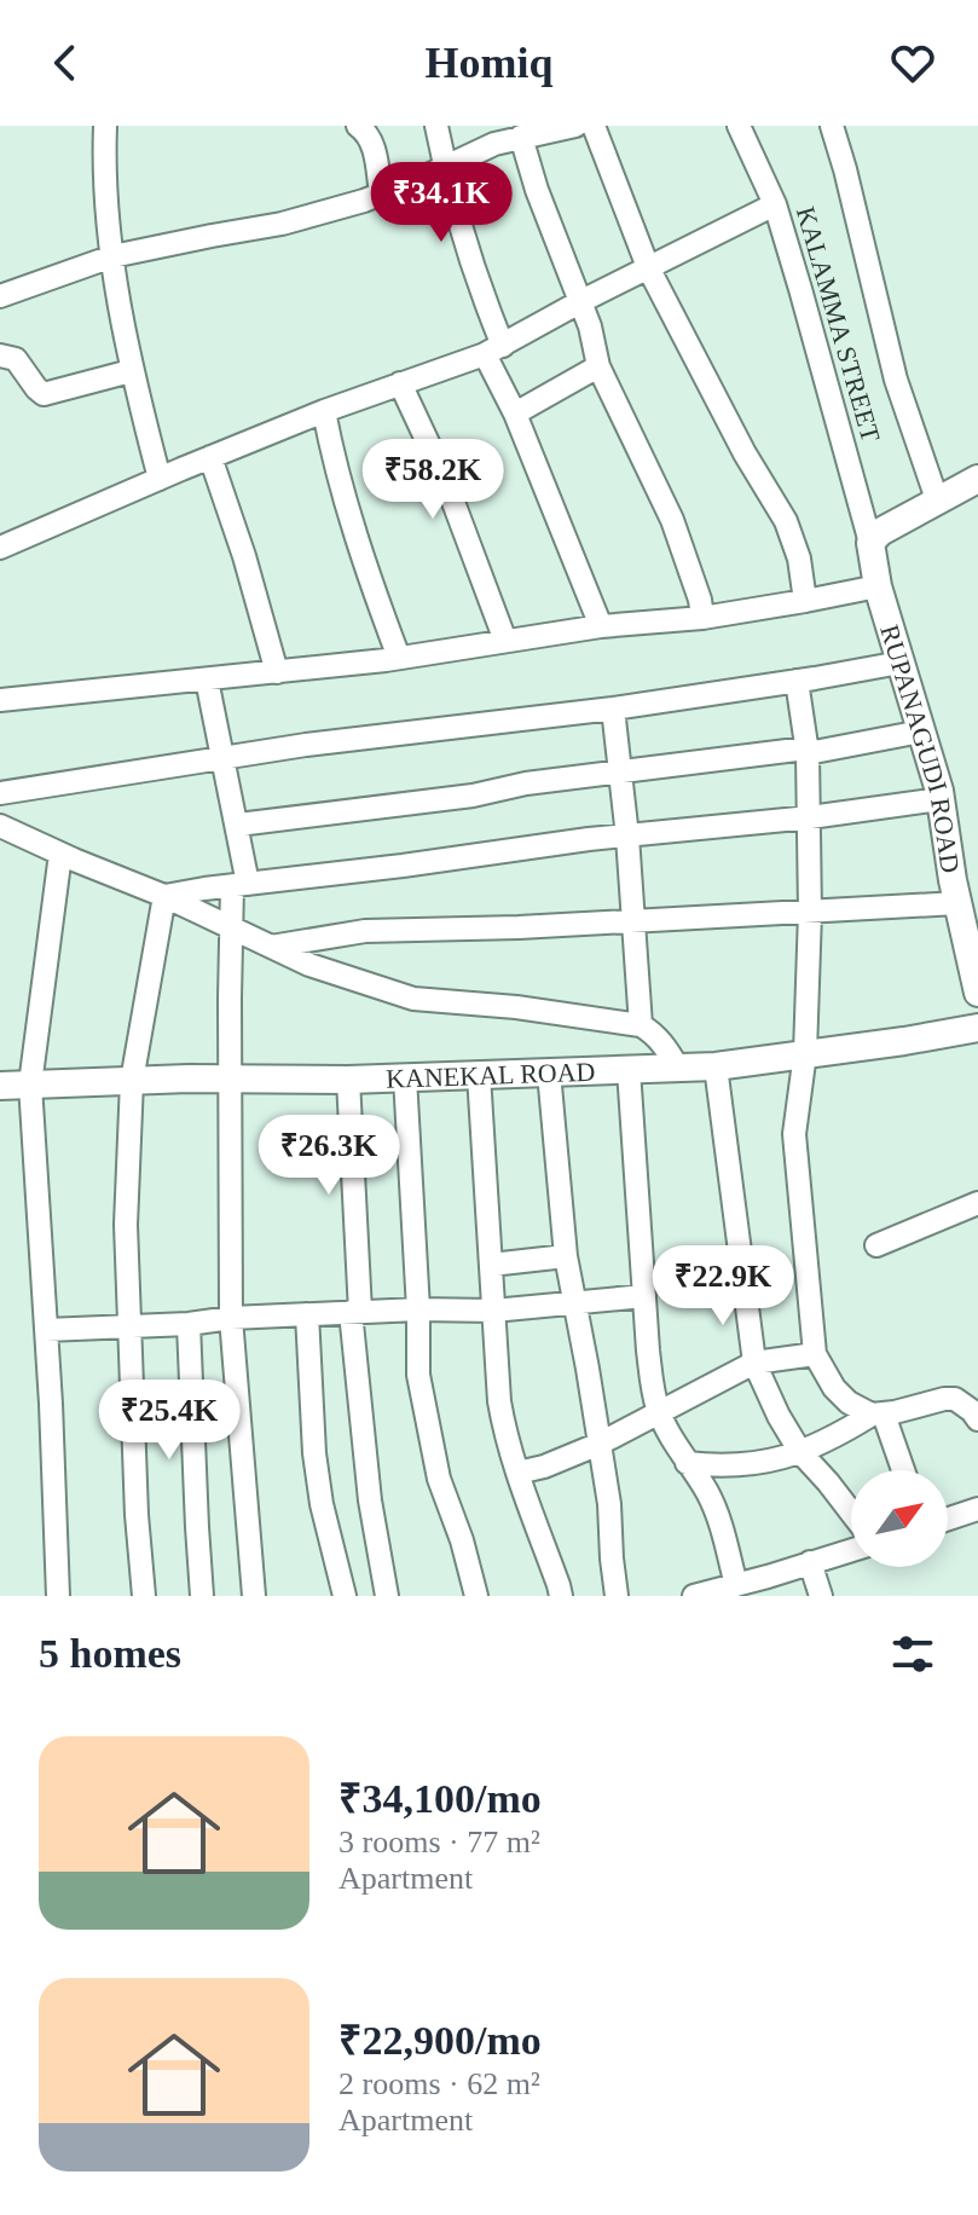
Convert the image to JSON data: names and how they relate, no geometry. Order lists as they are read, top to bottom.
{
  "streets": {
    "main road": ["RUPANAGUDI ROAD", "KANEKAL ROAD"],
    "street": ["KALAMMA STREET"]
  },
  "crossings": [
    ["KALAMMA STREET", "RUPANAGUDI ROAD"]
  ],
  "north": "top right",
  "page": {
    "header": "Homiq",
    "price": [
      "₹34.1K",
      "₹58.2K",
      "₹26.3K",
      "₹22.9K",
      "₹25.4K"
    ],
    "heading": "5 homes",
    "list": [
      {
        "name": "₹34,100/mo",
        "note": "3 rooms · 77 m² · Apartment"
      },
      {
        "name": "₹22,900/mo",
        "note": "2 rooms · 62 m² · Apartment"
      }
    ]
  }
}
